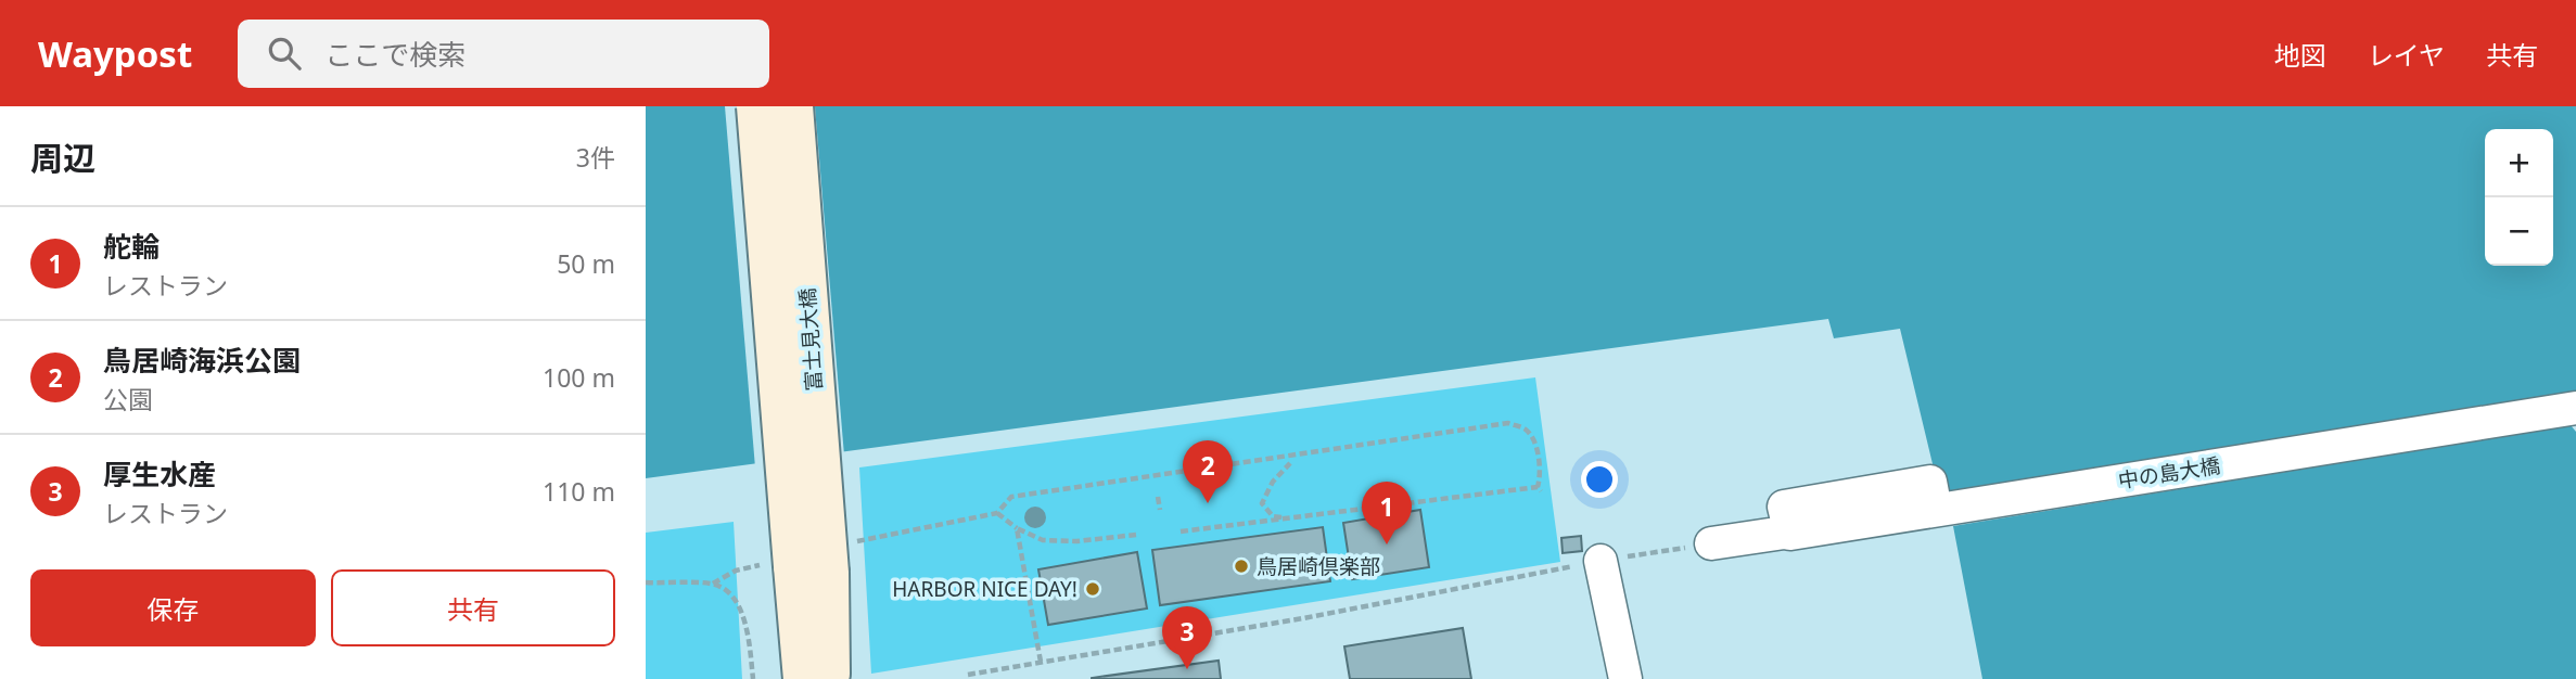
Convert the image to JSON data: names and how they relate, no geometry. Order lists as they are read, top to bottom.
{
  "streets": {
    "street": ["富士見大橋", "中の島大橋"]
  },
  "places": ["鳥居崎倶楽部", "HARBOR NICE DAY!"],
  "page": {
    "header": "Waypost",
    "search": "ここで検索",
    "nav": ["地図", "レイヤ", "共有"],
    "heading": ["周辺", "3件"],
    "map_buttons": ["+", "−"],
    "list": [
      {
        "mark": "1",
        "name": "舵輪",
        "note": "レストラン",
        "value": "50 m"
      },
      {
        "mark": "2",
        "name": "鳥居崎海浜公園",
        "note": "公園",
        "value": "100 m"
      },
      {
        "mark": "3",
        "name": "厚生水産",
        "note": "レストラン",
        "value": "110 m"
      }
    ],
    "pins": ["2", "1", "3"],
    "buttons": ["保存", "共有"]
  }
}
